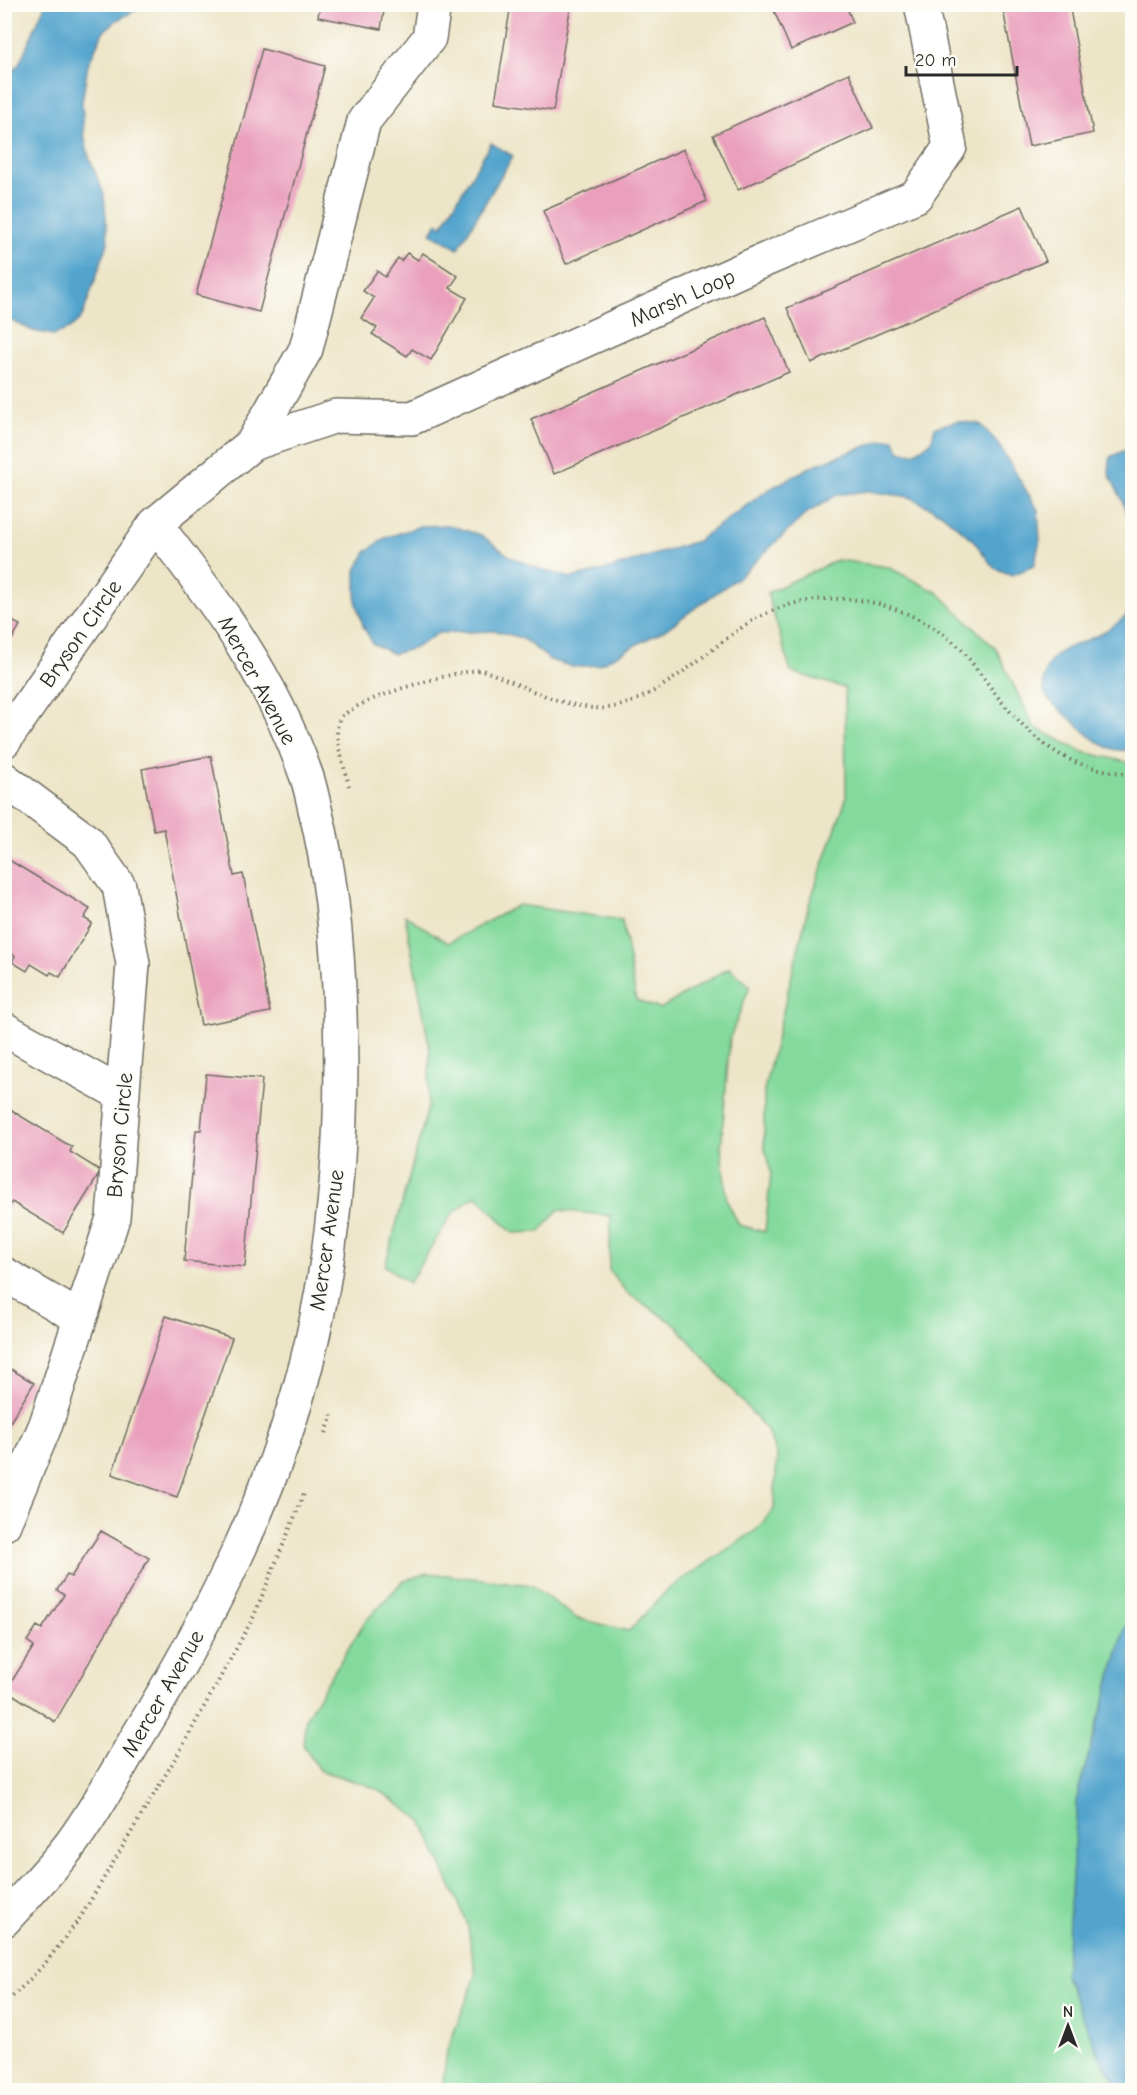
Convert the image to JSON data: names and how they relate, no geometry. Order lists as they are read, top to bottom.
{
  "streets": {
    "street": ["Marsh Loop", "Bryson Circle", "Mercer Avenue"]
  },
  "crossings": [
    ["Marsh Loop", "Bryson Circle"],
    ["Marsh Loop", "Mercer Avenue"],
    ["Bryson Circle", "Mercer Avenue"]
  ],
  "scale_bar": "20 m",
  "north": "top"
}
